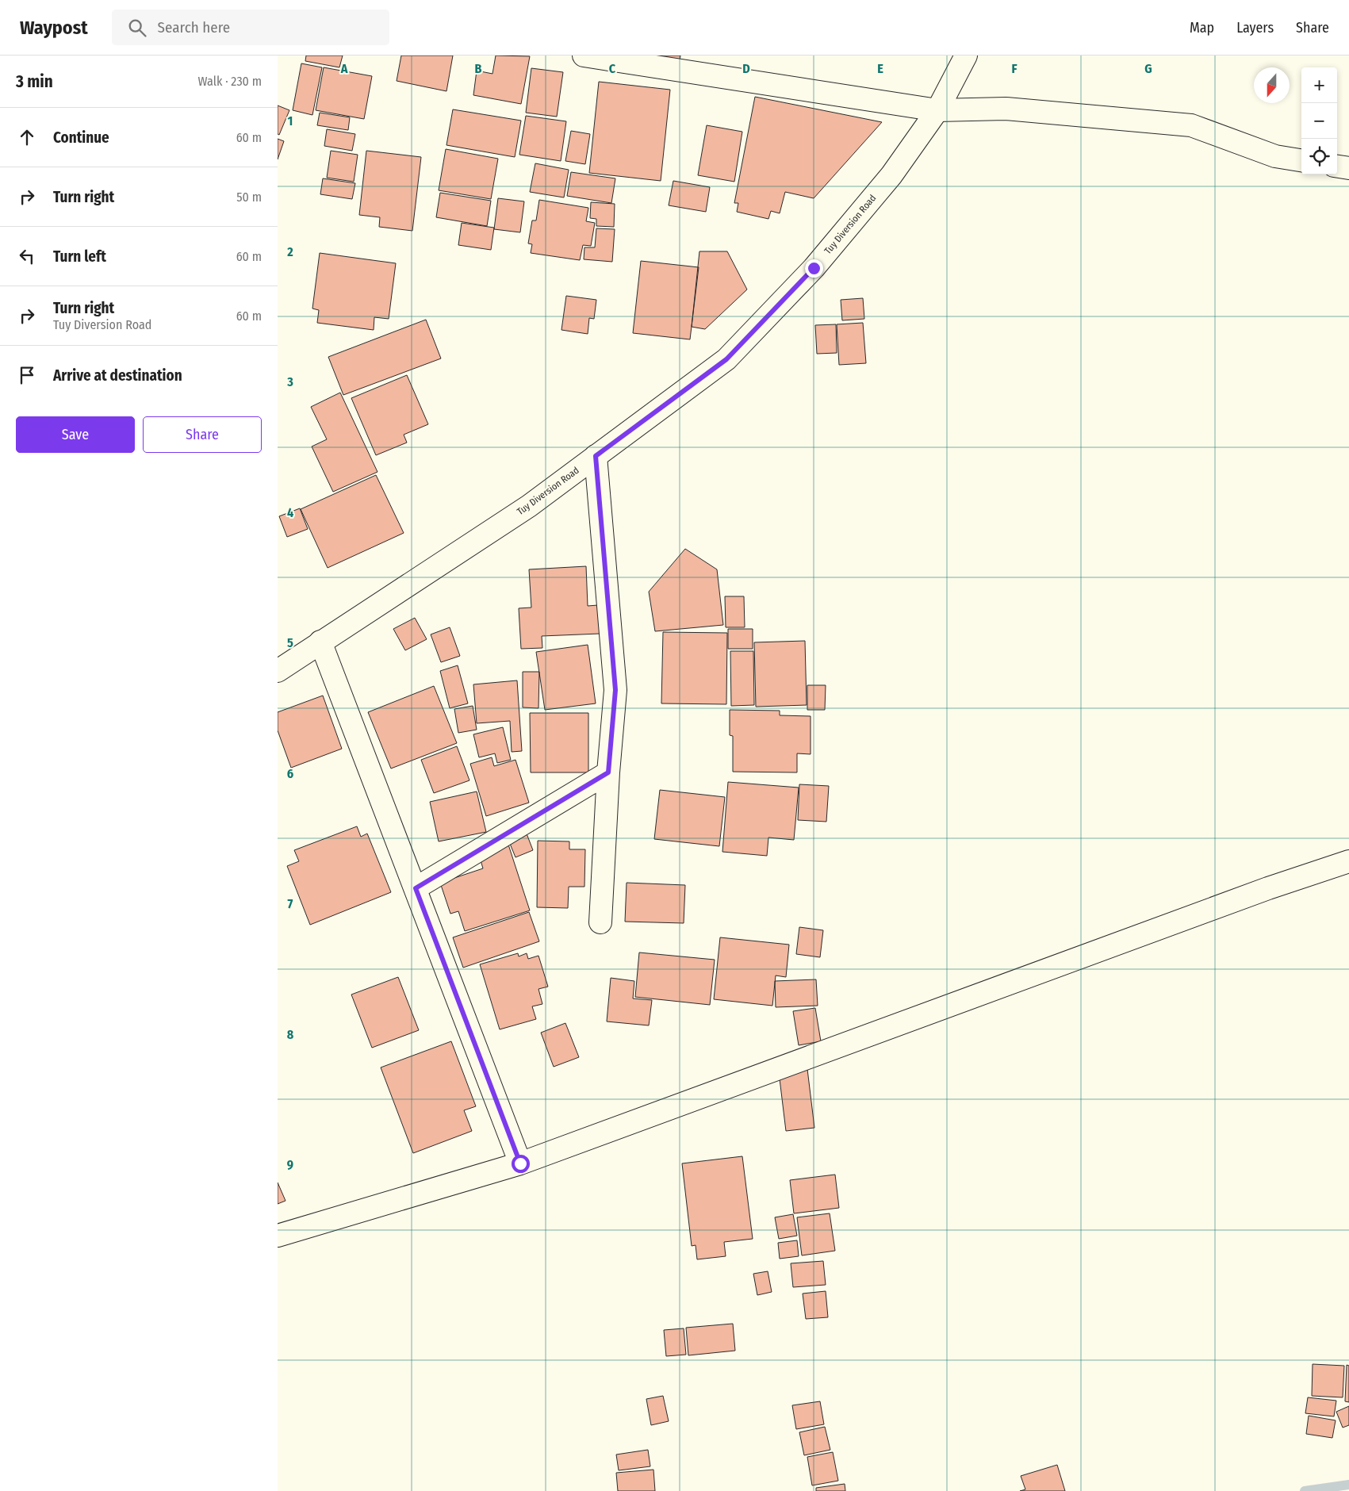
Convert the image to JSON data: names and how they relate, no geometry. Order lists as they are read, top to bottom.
{
  "streets": {
    "street": ["Tuy Diversion Road"]
  },
  "north": "bottom",
  "page": {
    "header": "Waypost",
    "search": "Search here",
    "nav": ["Map", "Layers", "Share"],
    "heading": ["3 min", "Walk · 230 m"],
    "map_buttons": ["+", "−"],
    "list": [
      ["Continue", "60 m"],
      ["Turn right", "50 m"],
      ["Turn left", "60 m"],
      ["Turn right", "Tuy Diversion Road", "60 m"],
      "Arrive at destination"
    ],
    "buttons": ["Save", "Share"]
  },
  "grid": {
    "columns": [
      "A",
      "B",
      "C",
      "D",
      "E",
      "F",
      "G"
    ],
    "rows": [
      "1",
      "2",
      "3",
      "4",
      "5",
      "6",
      "7",
      "8",
      "9"
    ]
  }
}
